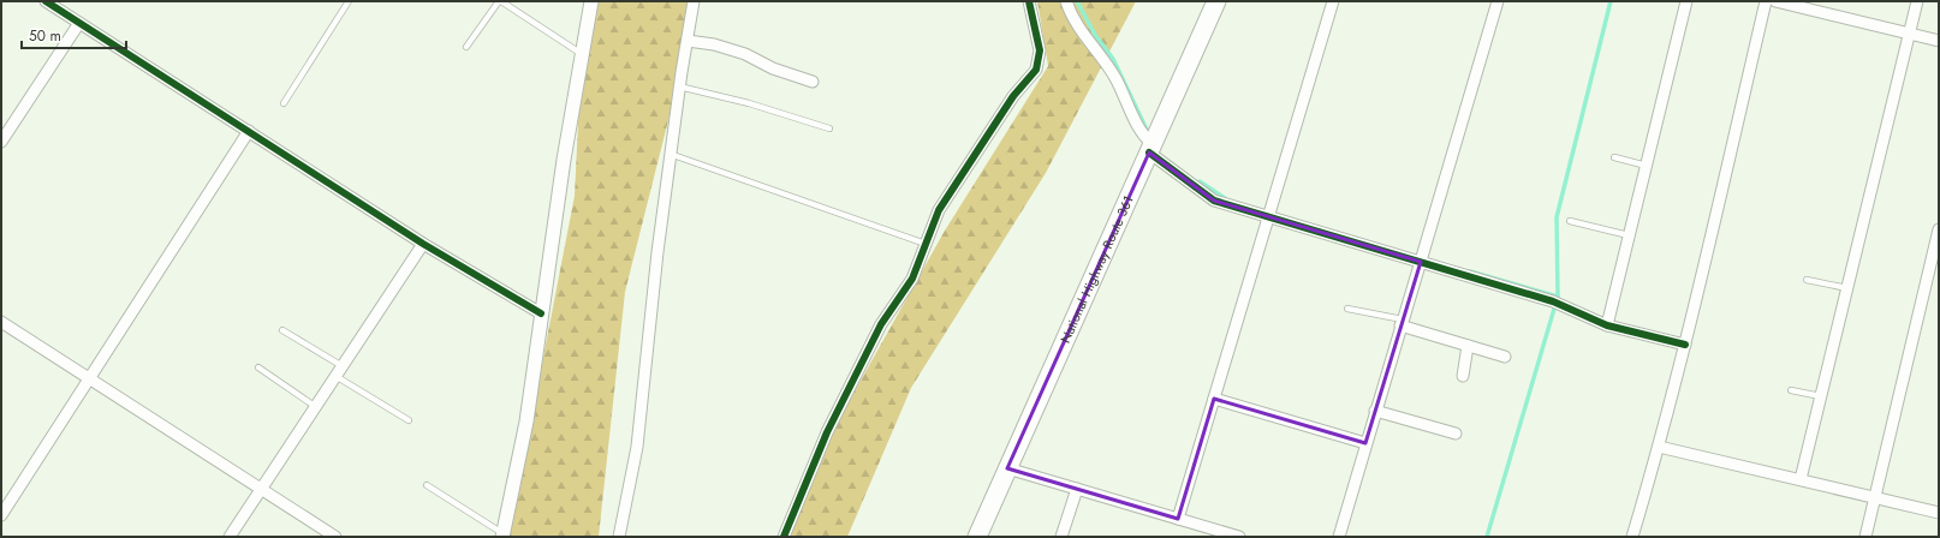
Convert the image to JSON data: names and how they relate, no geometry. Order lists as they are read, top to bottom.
{
  "streets": {
    "highway": ["National Highway Route 361"]
  },
  "scale_bar": "50 m"
}
